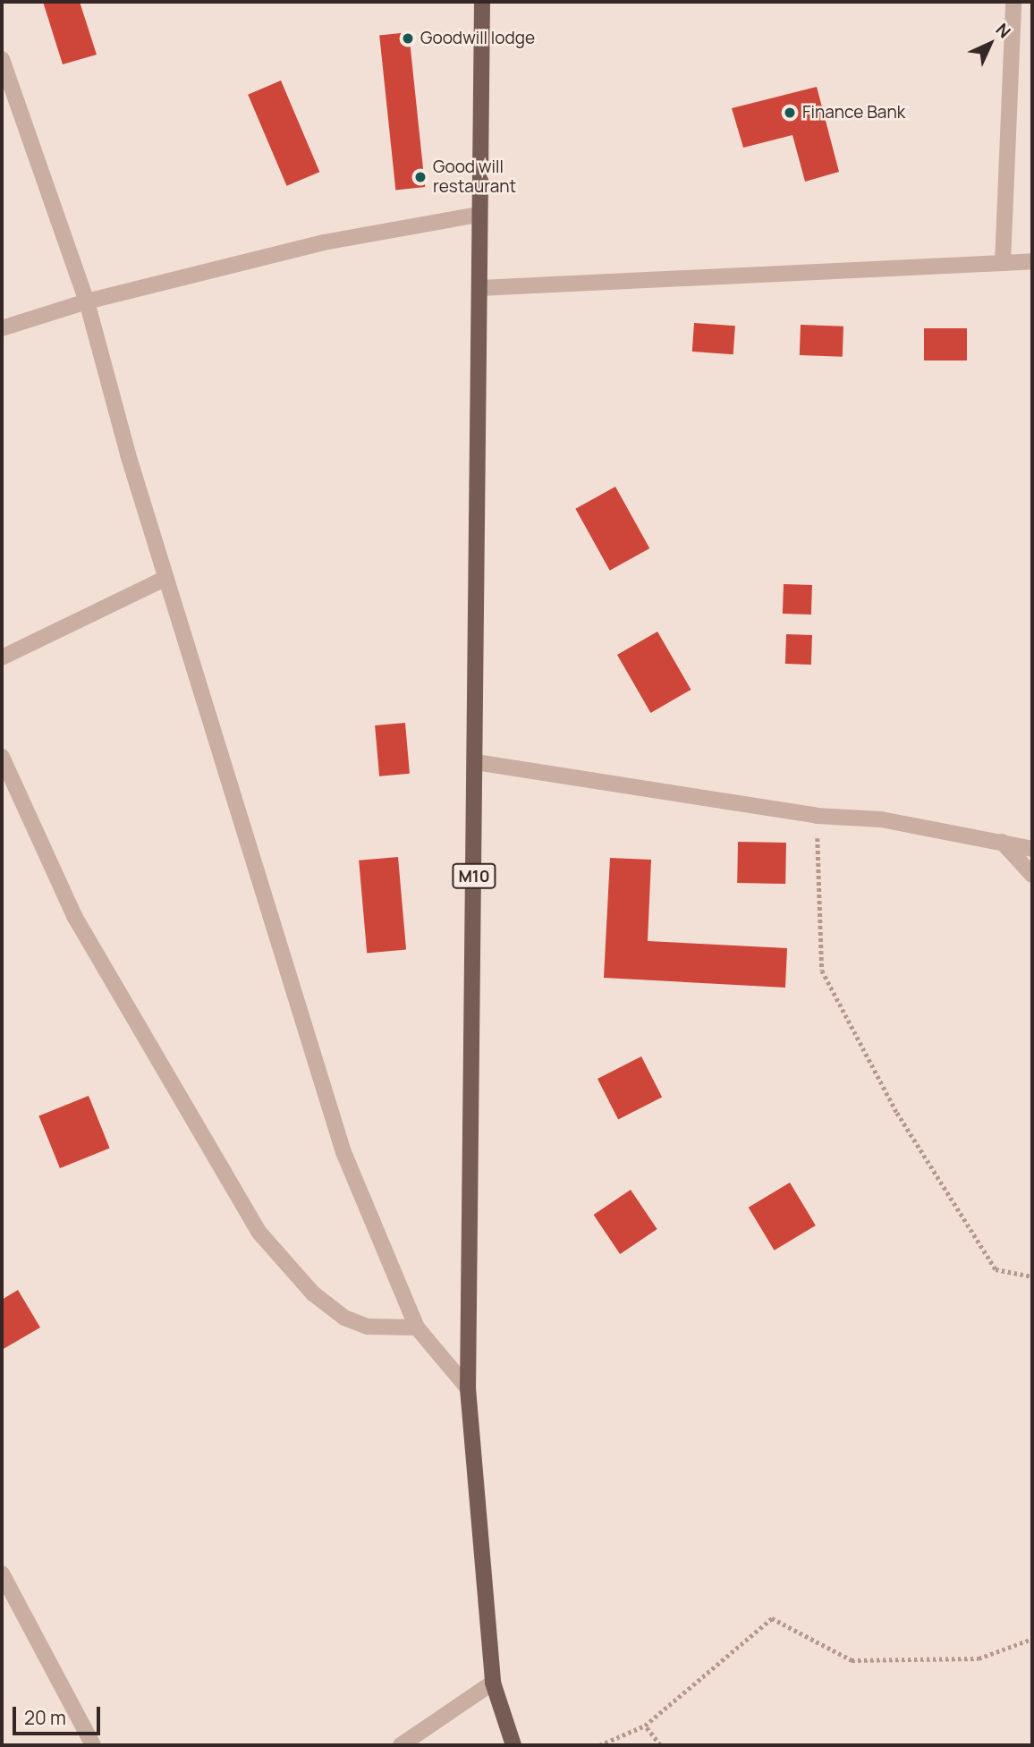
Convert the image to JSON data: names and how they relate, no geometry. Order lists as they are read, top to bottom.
{
  "streets": {
    "main road": ["M10"]
  },
  "places": ["Goodwill lodge", "Finance Bank", "Good will restaurant"],
  "scale_bar": "20 m",
  "north": "top right"
}
